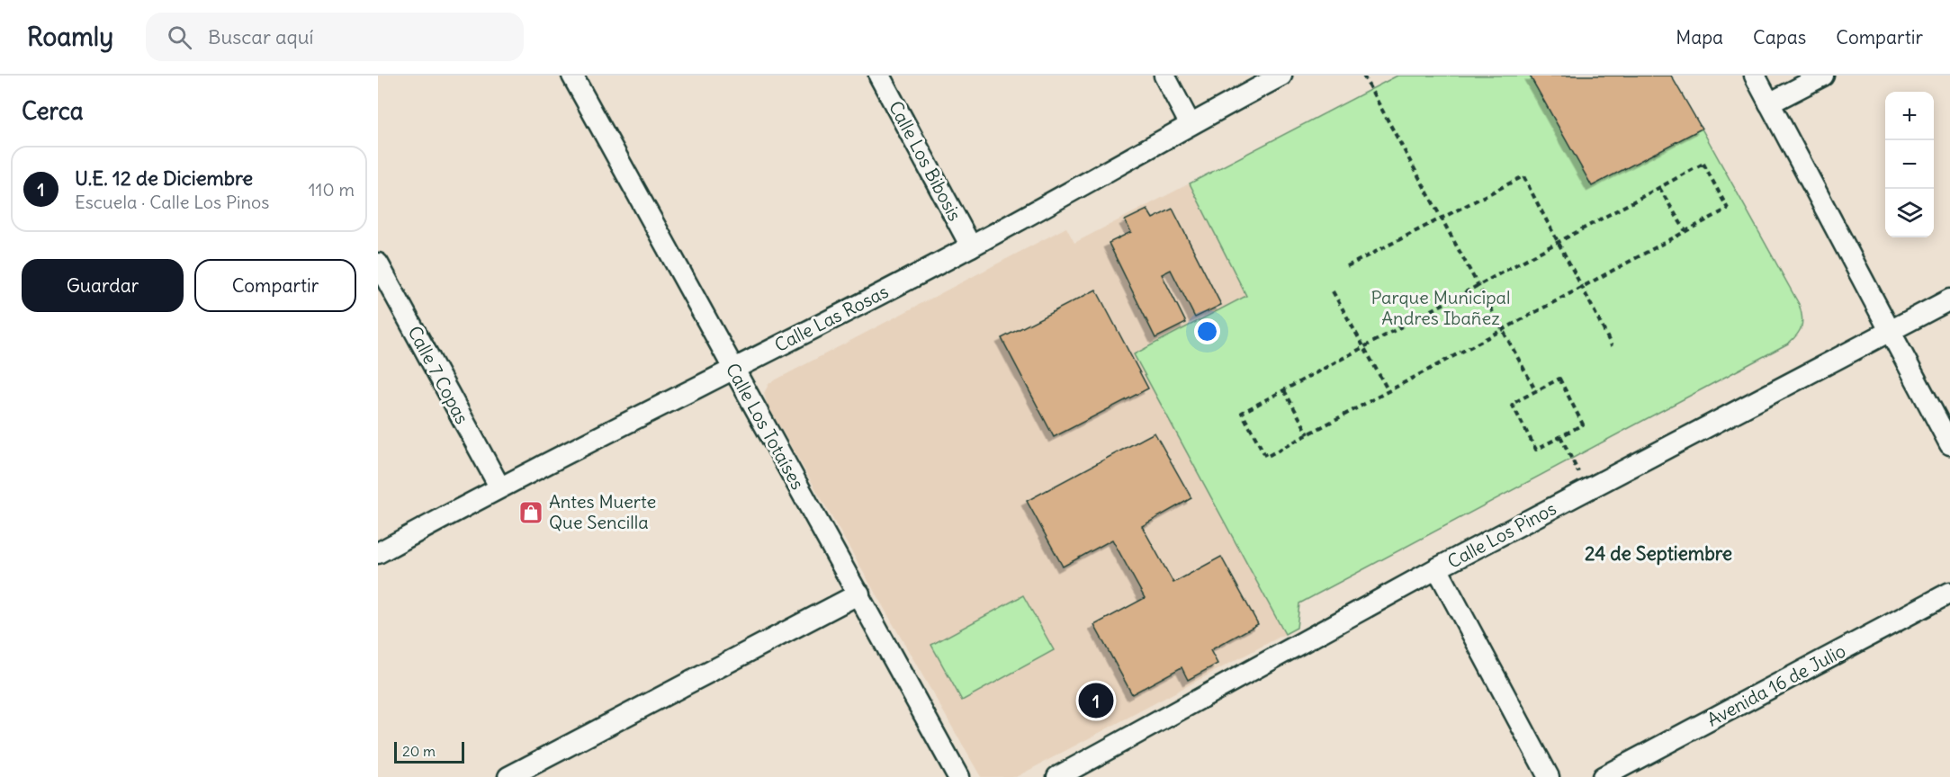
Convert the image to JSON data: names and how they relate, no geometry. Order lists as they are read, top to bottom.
{
  "streets": {
    "street": [
      "Calle Los Bibosis",
      "Calle Las Rosas",
      "Calle 7 Copas",
      "Calle Los Totaíses",
      "Calle Los Pinos",
      "Avenida 16 de Julio"
    ]
  },
  "crossings": [
    ["Calle Los Bibosis", "Calle Las Rosas"],
    ["Calle Las Rosas", "Calle 7 Copas"],
    ["Calle Las Rosas", "Calle Los Totaíses"]
  ],
  "districts": ["24 de Septiembre"],
  "parks": ["Parque Municipal Andres Ibañez"],
  "places": {
    "shop": ["Antes Muerte Que Sencilla"]
  },
  "scale_bar": "20 m",
  "page": {
    "header": "Roamly",
    "search": "Buscar aquí",
    "nav": ["Mapa", "Capas", "Compartir"],
    "heading": "Cerca",
    "map_buttons": ["+", "−"],
    "list": [
      {
        "mark": "1",
        "name": "U.E. 12 de Diciembre",
        "note": "Escuela · Calle Los Pinos",
        "value": "110 m"
      }
    ],
    "buttons": ["Guardar", "Compartir"],
    "pins": "1",
    "scale": "20 m"
  }
}
